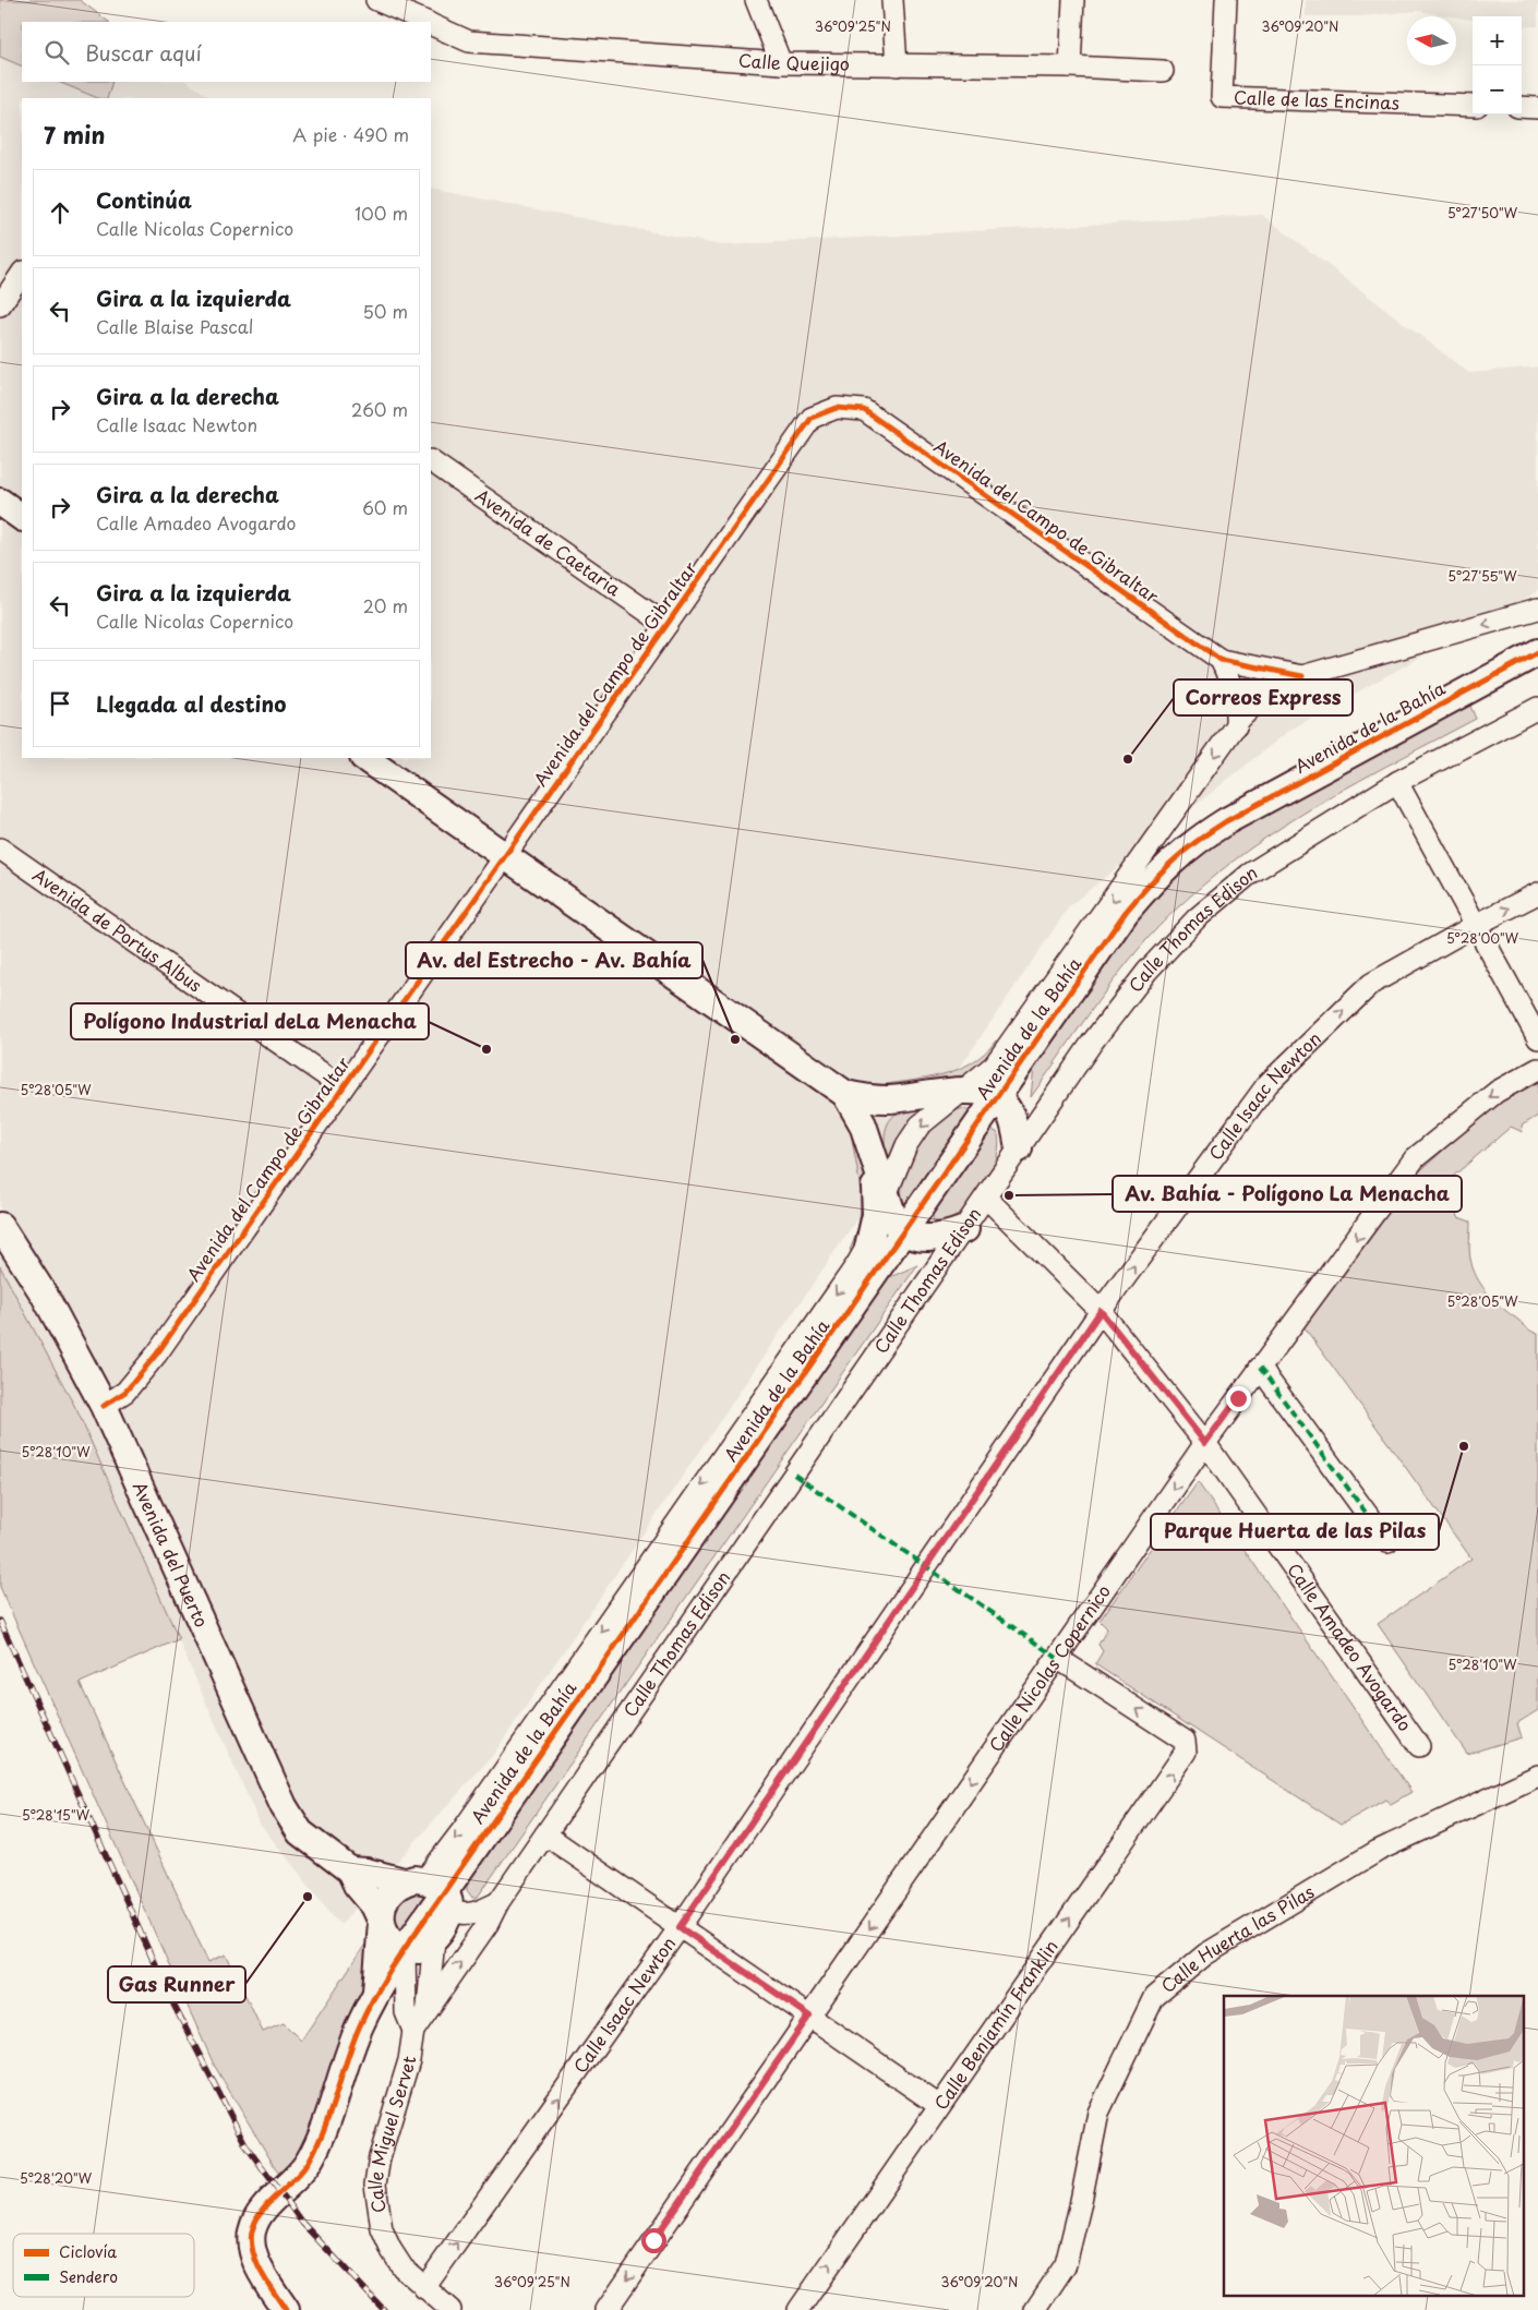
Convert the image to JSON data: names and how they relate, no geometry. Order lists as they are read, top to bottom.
{
  "streets": {
    "street": [
      "Calle Quejigo",
      "Calle de las Encinas",
      "Avenida del Campo de Gibraltar",
      "Avenida de Caetaria",
      "Avenida de la Bahía",
      "Avenida de Portus Albus",
      "Calle Thomas Edison",
      "Calle Isaac Newton",
      "Avenida del Puerto",
      "Calle Amadeo Avogardo",
      "Calle Nicolas Copernico",
      "Calle Huerta las Pilas",
      "Calle Benjamín Franklin",
      "Calle Miguel Servet"
    ]
  },
  "crossings": [
    ["Avenida del Campo de Gibraltar", "Avenida de Caetaria"],
    ["Avenida del Campo de Gibraltar", "Avenida de la Bahía"],
    ["Avenida del Campo de Gibraltar", "Avenida de Portus Albus"],
    ["Avenida del Campo de Gibraltar", "Avenida del Puerto"],
    ["Calle Thomas Edison", "Calle Amadeo Avogardo"],
    ["Calle Isaac Newton", "Calle Amadeo Avogardo"],
    ["Calle Isaac Newton", "Calle Miguel Servet"],
    ["Calle Amadeo Avogardo", "Calle Nicolas Copernico"],
    ["Calle Nicolas Copernico", "Calle Benjamín Franklin"]
  ],
  "one_way": ["Calle Isaac Newton", "Calle Nicolas Copernico", "Calle Benjamín Franklin"],
  "places": [
    "Correos Express",
    "Av. del Estrecho - Av. Bahía",
    "Polígono Industrial deLa Menacha",
    "Av. Bahía - Polígono La Menacha",
    "Parque Huerta de las Pilas",
    "Gas Runner"
  ],
  "legend": ["Ciclovía", "Sendero"],
  "north": "left",
  "page": {
    "map_buttons": ["+", "−"],
    "search": "Buscar aquí",
    "heading": ["7 min", "A pie · 490 m"],
    "list": [
      ["Continúa", "Calle Nicolas Copernico", "100 m"],
      ["Gira a la izquierda", "Calle Blaise Pascal", "50 m"],
      ["Gira a la derecha", "Calle Isaac Newton", "260 m"],
      ["Gira a la derecha", "Calle Amadeo Avogardo", "60 m"],
      ["Gira a la izquierda", "Calle Nicolas Copernico", "20 m"],
      "Llegada al destino"
    ]
  },
  "coordinates": [
    "36°09'25\"N",
    "36°09'20\"N",
    "5°27'50\"W",
    "5°27'55\"W",
    "5°28'00\"W",
    "5°28'05\"W",
    "5°28'10\"W",
    "5°28'15\"W",
    "5°28'20\"W"
  ]
}
